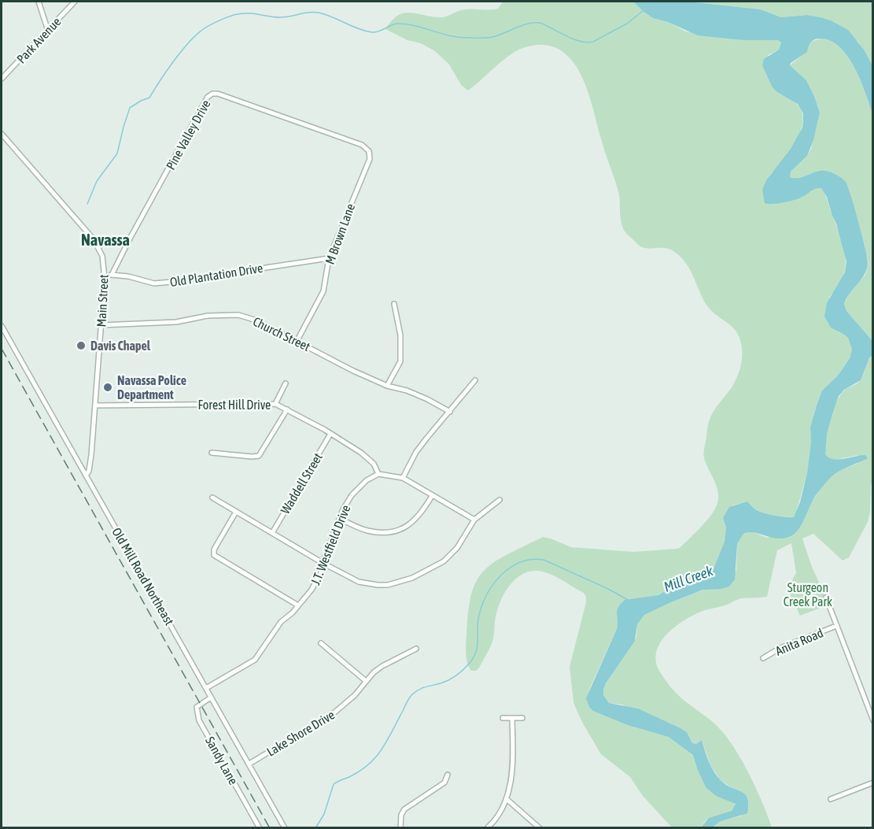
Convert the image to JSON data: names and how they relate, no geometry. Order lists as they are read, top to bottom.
{
  "streets": {
    "street": [
      "Park Avenue",
      "Pine Valley Drive",
      "M Brown Lane",
      "Old Plantation Drive",
      "Main Street",
      "Church Street",
      "Forest Hill Drive",
      "Waddell Street",
      "J.T. Westfield Drive",
      "Old Mill Road Northeast",
      "Anita Road",
      "Lake Shore Drive",
      "Sandy Lane"
    ]
  },
  "crossings": [
    ["Pine Valley Drive", "M Brown Lane"],
    ["Pine Valley Drive", "Old Plantation Drive"],
    ["M Brown Lane", "Old Plantation Drive"],
    ["M Brown Lane", "Church Street"],
    ["Old Plantation Drive", "Main Street"],
    ["Main Street", "Church Street"],
    ["Main Street", "Forest Hill Drive"],
    ["Main Street", "Old Mill Road Northeast"],
    ["Forest Hill Drive", "Waddell Street"],
    ["Forest Hill Drive", "J.T. Westfield Drive"],
    ["J.T. Westfield Drive", "Old Mill Road Northeast"],
    ["Old Mill Road Northeast", "Lake Shore Drive"],
    ["Old Mill Road Northeast", "Sandy Lane"]
  ],
  "districts": ["Navassa"],
  "water": ["Mill Creek"],
  "parks": ["Sturgeon Creek Park"],
  "places": ["Davis Chapel", "Navassa Police Department"]
}
